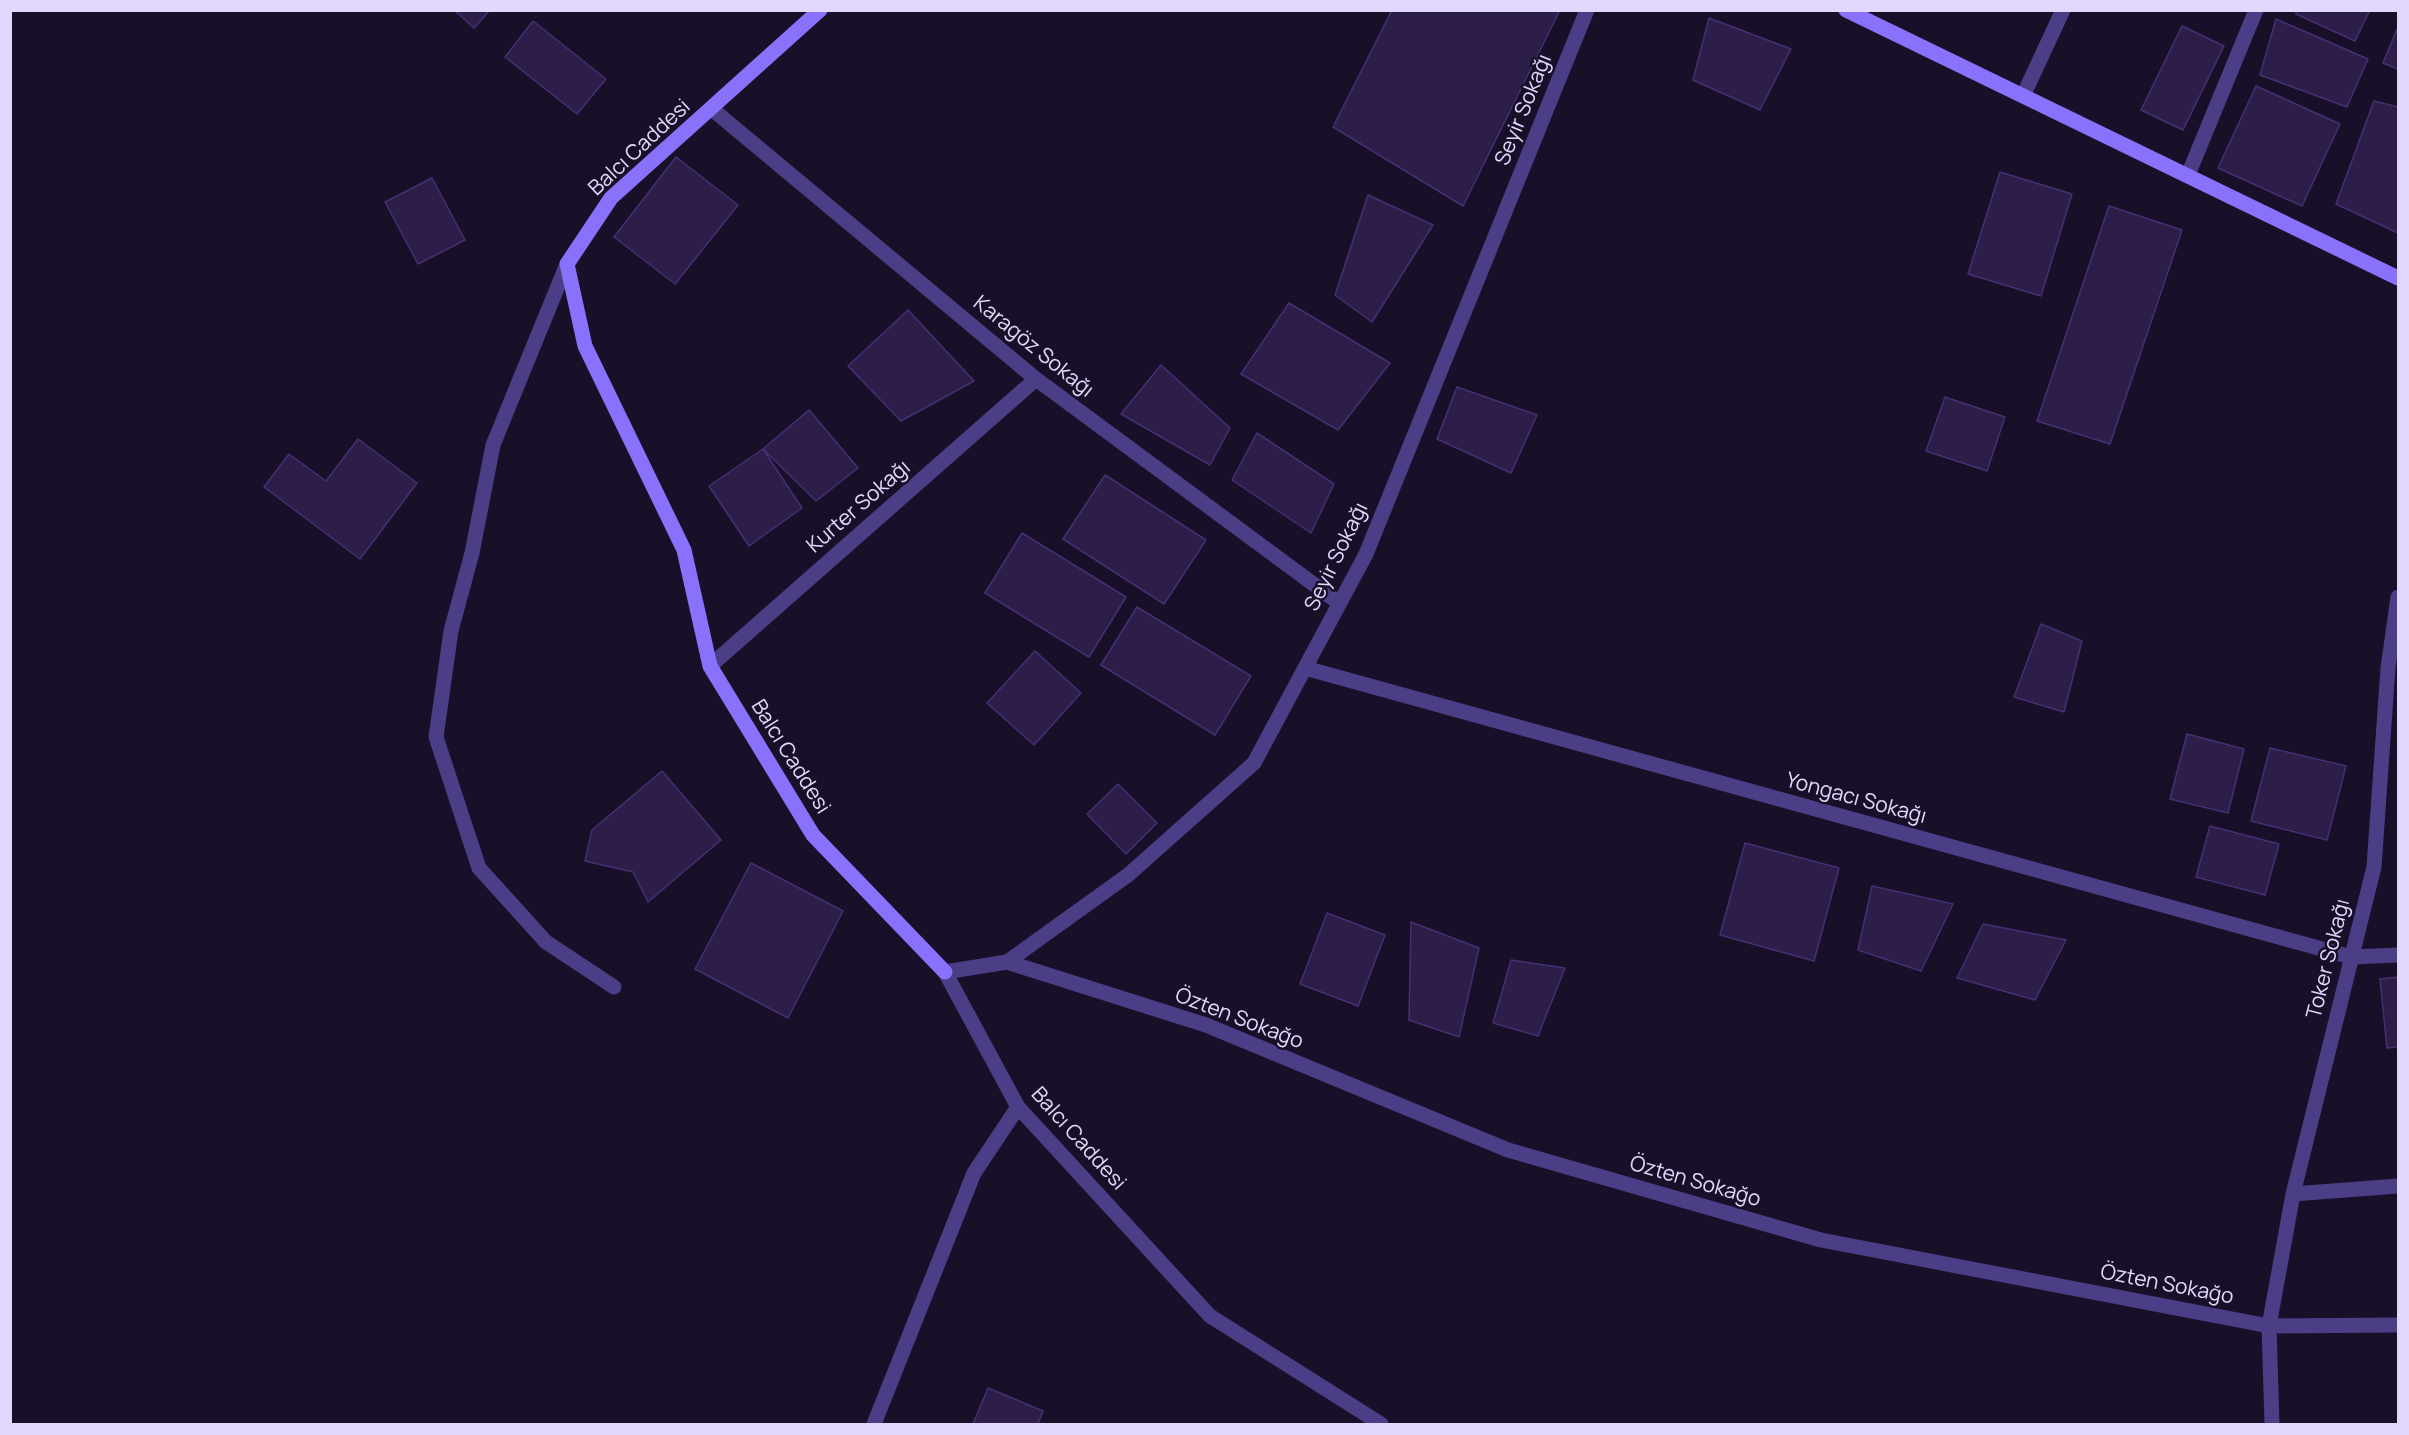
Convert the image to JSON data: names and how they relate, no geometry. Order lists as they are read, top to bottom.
{
  "streets": {
    "street": [
      "Seyir Sokağı",
      "Balcı Caddesi",
      "Karagöz Sokağı",
      "Kurter Sokağı",
      "Yongacı Sokağı",
      "Toker Sokağı",
      "Özten Sokağo"
    ]
  },
  "crossings": [
    ["Seyir Sokağı", "Balcı Caddesi"],
    ["Seyir Sokağı", "Karagöz Sokağı"],
    ["Seyir Sokağı", "Yongacı Sokağı"],
    ["Seyir Sokağı", "Özten Sokağo"],
    ["Balcı Caddesi", "Karagöz Sokağı"],
    ["Balcı Caddesi", "Kurter Sokağı"],
    ["Karagöz Sokağı", "Kurter Sokağı"],
    ["Yongacı Sokağı", "Toker Sokağı"],
    ["Toker Sokağı", "Özten Sokağo"]
  ]
}
